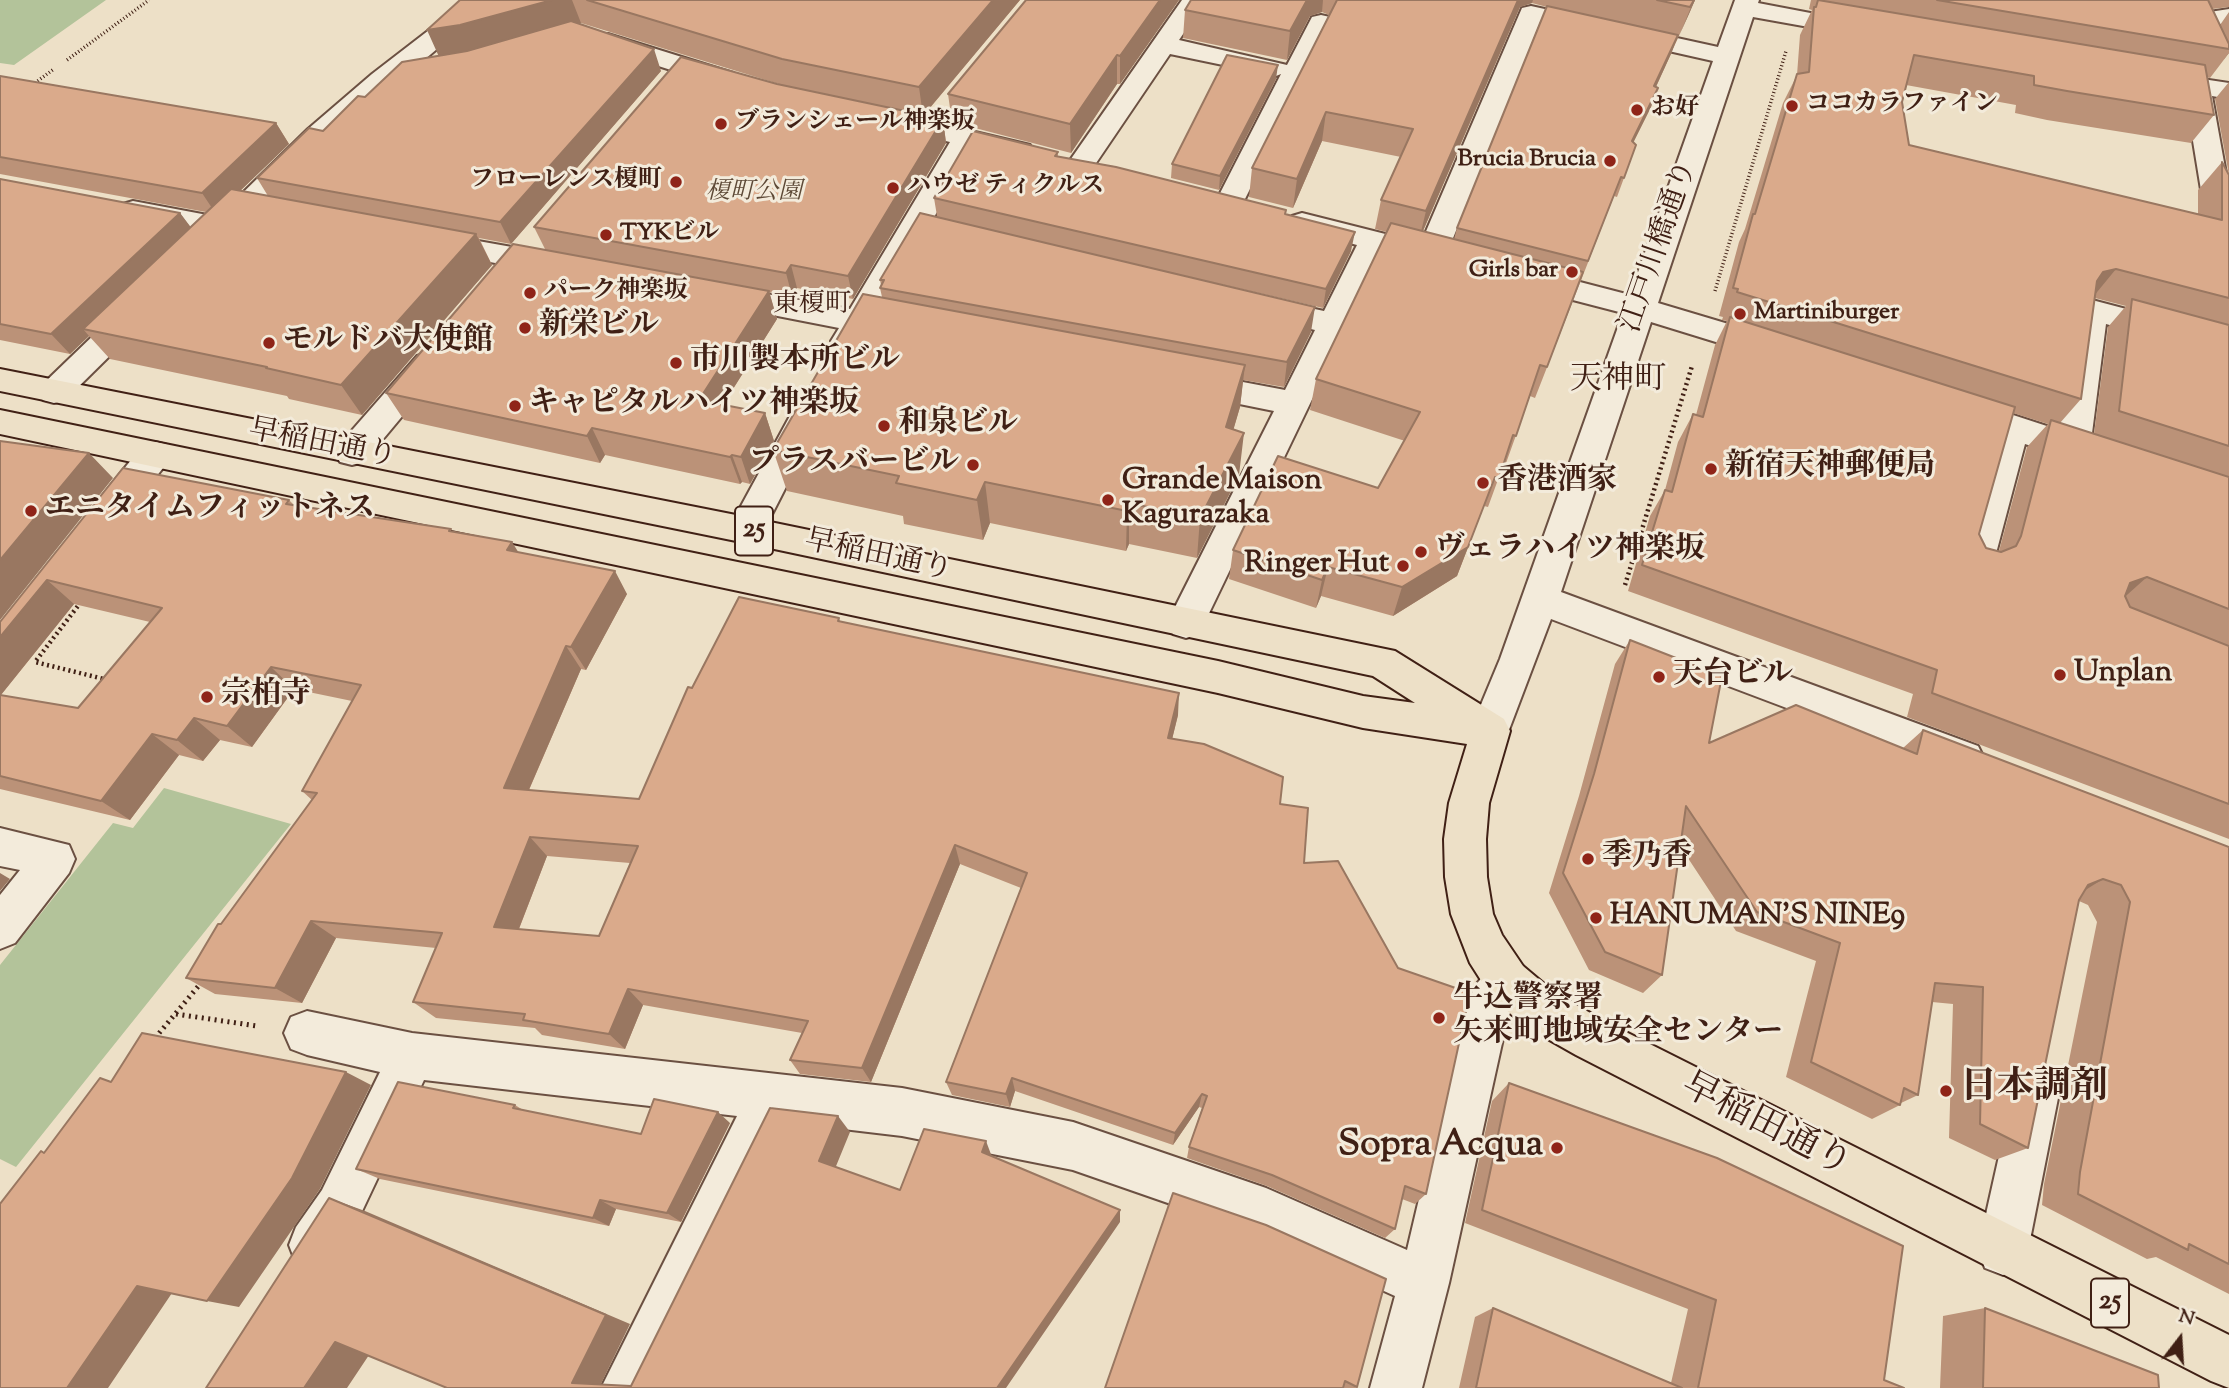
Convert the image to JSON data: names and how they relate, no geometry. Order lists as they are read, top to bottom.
{
  "streets": {
    "main road": ["早稲田通り", "25"],
    "street": ["江戸川橋通り"]
  },
  "crossings": [
    ["江戸川橋通り", "早稲田通り"]
  ],
  "districts": ["東榎町", "天神町"],
  "parks": ["榎町公園"],
  "places": [
    "ココカラファイン",
    "お好",
    "ブランシェール神楽坂",
    "Brucia Brucia",
    "フローレンス榎町",
    "ハウゼ ティクルス",
    "TYKビル",
    "Girls bar",
    "パーク神楽坂",
    "Martiniburger",
    "新栄ビル",
    "モルドバ大使館",
    "市川製本所ビル",
    "キャピタルハイツ神楽坂",
    "和泉ビル",
    "プラスバービル",
    "新宿天神郵便局",
    "香港酒家",
    "Grande Maison Kagurazaka",
    "エニタイムフィットネス",
    "ヴェラハイツ神楽坂",
    "Ringer Hut",
    "Unplan",
    "天台ビル",
    "宗柏寺",
    "季乃香",
    "HANUMAN'S NINE9",
    "牛込警察署 矢来町地域安全センター",
    "日本調剤",
    "Sopra Acqua"
  ],
  "north": "top"
}
